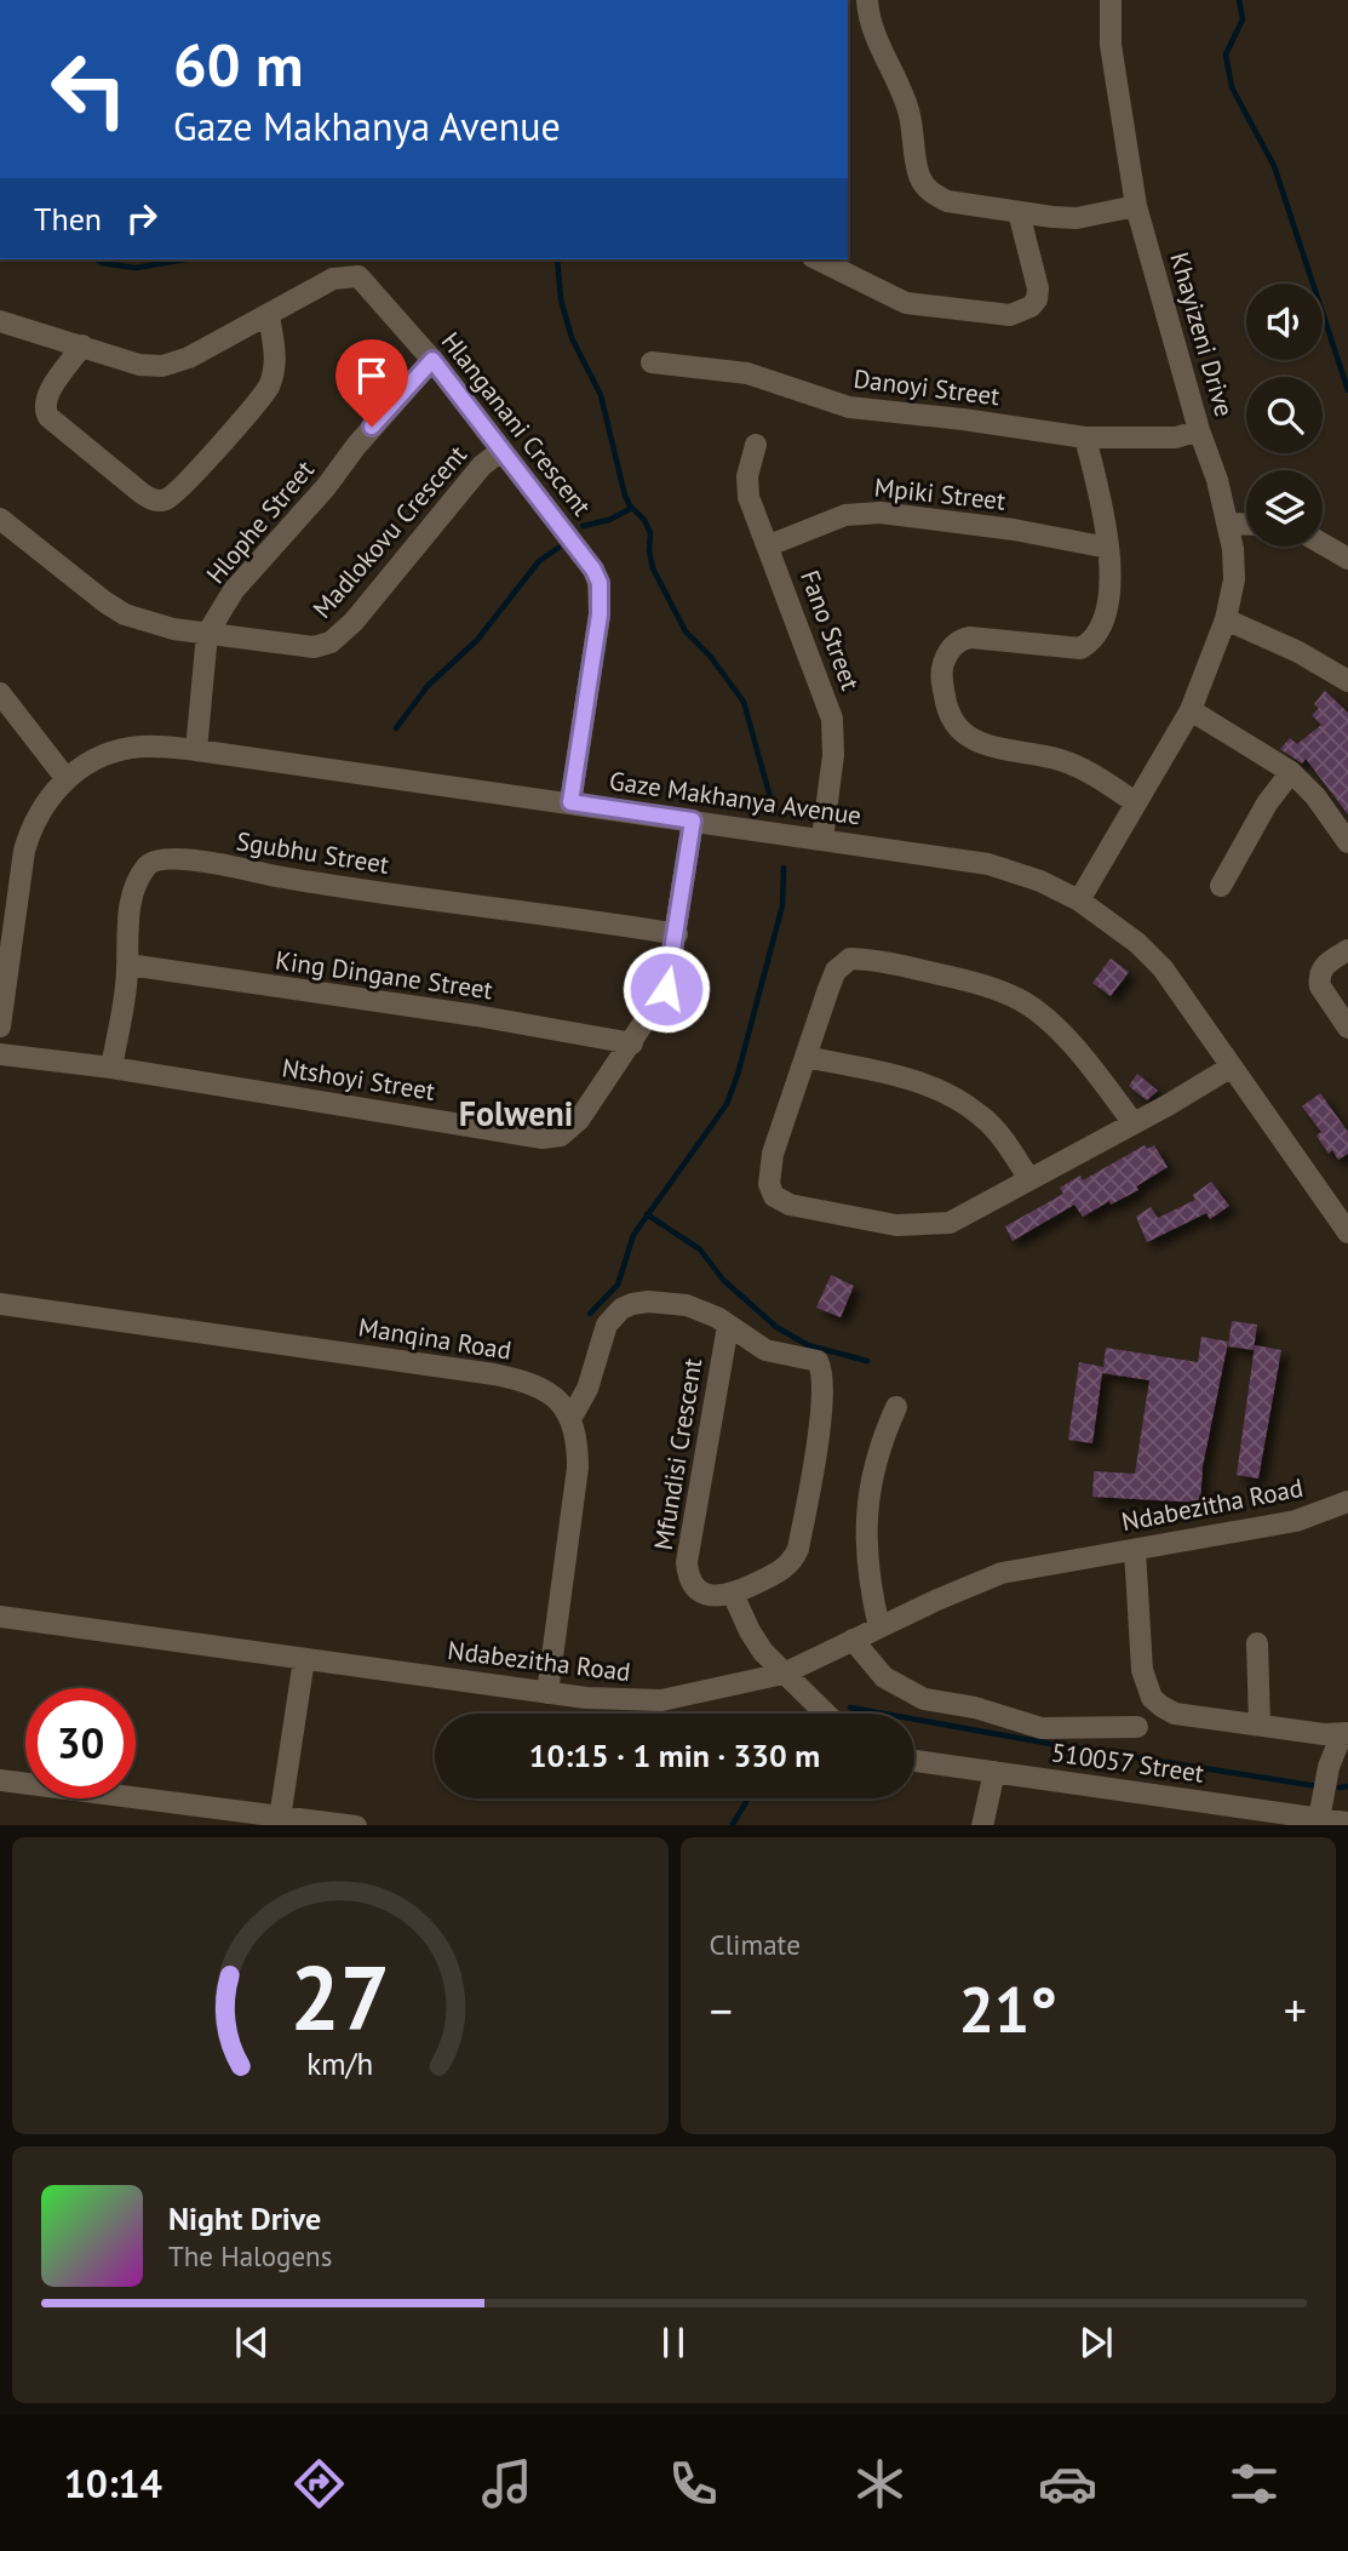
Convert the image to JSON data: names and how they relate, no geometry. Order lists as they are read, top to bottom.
{
  "streets": {
    "street": [
      "Khayizeni Drive",
      "Danoyi Street",
      "Hlanganani Crescent",
      "Mpiki Street",
      "Hlophe Street",
      "Madlokovu Crescent",
      "Fano Street",
      "Gaze Makhanya Avenue",
      "Sgubhu Street",
      "King Dingane Street",
      "Ntshoyi Street",
      "Manqina Road",
      "Mfundisi Crescent",
      "Ndabezitha Road",
      "510057 Street"
    ]
  },
  "crossings": [
    ["Khayizeni Drive", "Danoyi Street"],
    ["Khayizeni Drive", "Gaze Makhanya Avenue"],
    ["Hlanganani Crescent", "Hlophe Street"],
    ["Hlanganani Crescent", "Madlokovu Crescent"],
    ["Hlanganani Crescent", "Gaze Makhanya Avenue"],
    ["Mpiki Street", "Fano Street"],
    ["Hlophe Street", "Madlokovu Crescent"],
    ["Hlophe Street", "Gaze Makhanya Avenue"],
    ["Fano Street", "Gaze Makhanya Avenue"],
    ["Gaze Makhanya Avenue", "Ntshoyi Street"],
    ["Sgubhu Street", "King Dingane Street"],
    ["Sgubhu Street", "Ntshoyi Street"],
    ["King Dingane Street", "Ntshoyi Street"]
  ],
  "districts": ["Folweni"],
  "page": {
    "turn": ["60 m", "Gaze Makhanya Avenue"],
    "then": "Then",
    "limit": "30",
    "trip": "10:15 · 1 min · 330 m",
    "tile": "Climate",
    "heat": ["−", "21°", "+"],
    "song": ["Night Drive", "The Halogens"],
    "tabs": "10:14",
    "gauge": ["27", "km/h"]
  }
}
